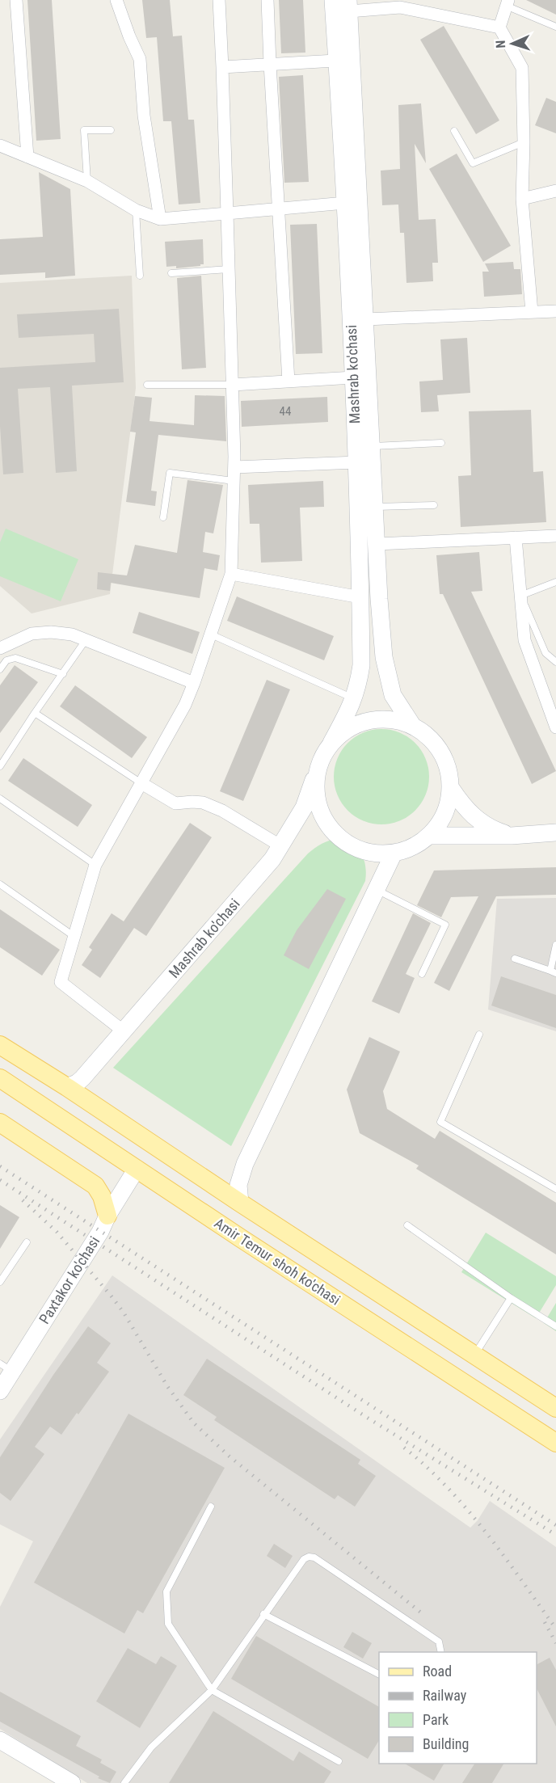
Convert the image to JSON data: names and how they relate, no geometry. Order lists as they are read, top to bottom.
{
  "streets": {
    "main road": ["Mashrab ko'chasi", "Amir Temur shoh ko'chasi", "Paxtakor ko'chasi"]
  },
  "crossings": [
    ["Mashrab ko'chasi", "Amir Temur shoh ko'chasi"],
    ["Amir Temur shoh ko'chasi", "Paxtakor ko'chasi"]
  ],
  "house_numbers": ["44"],
  "legend": [
    "Road",
    "Railway",
    "Park",
    "Building"
  ],
  "north": "left"
}
